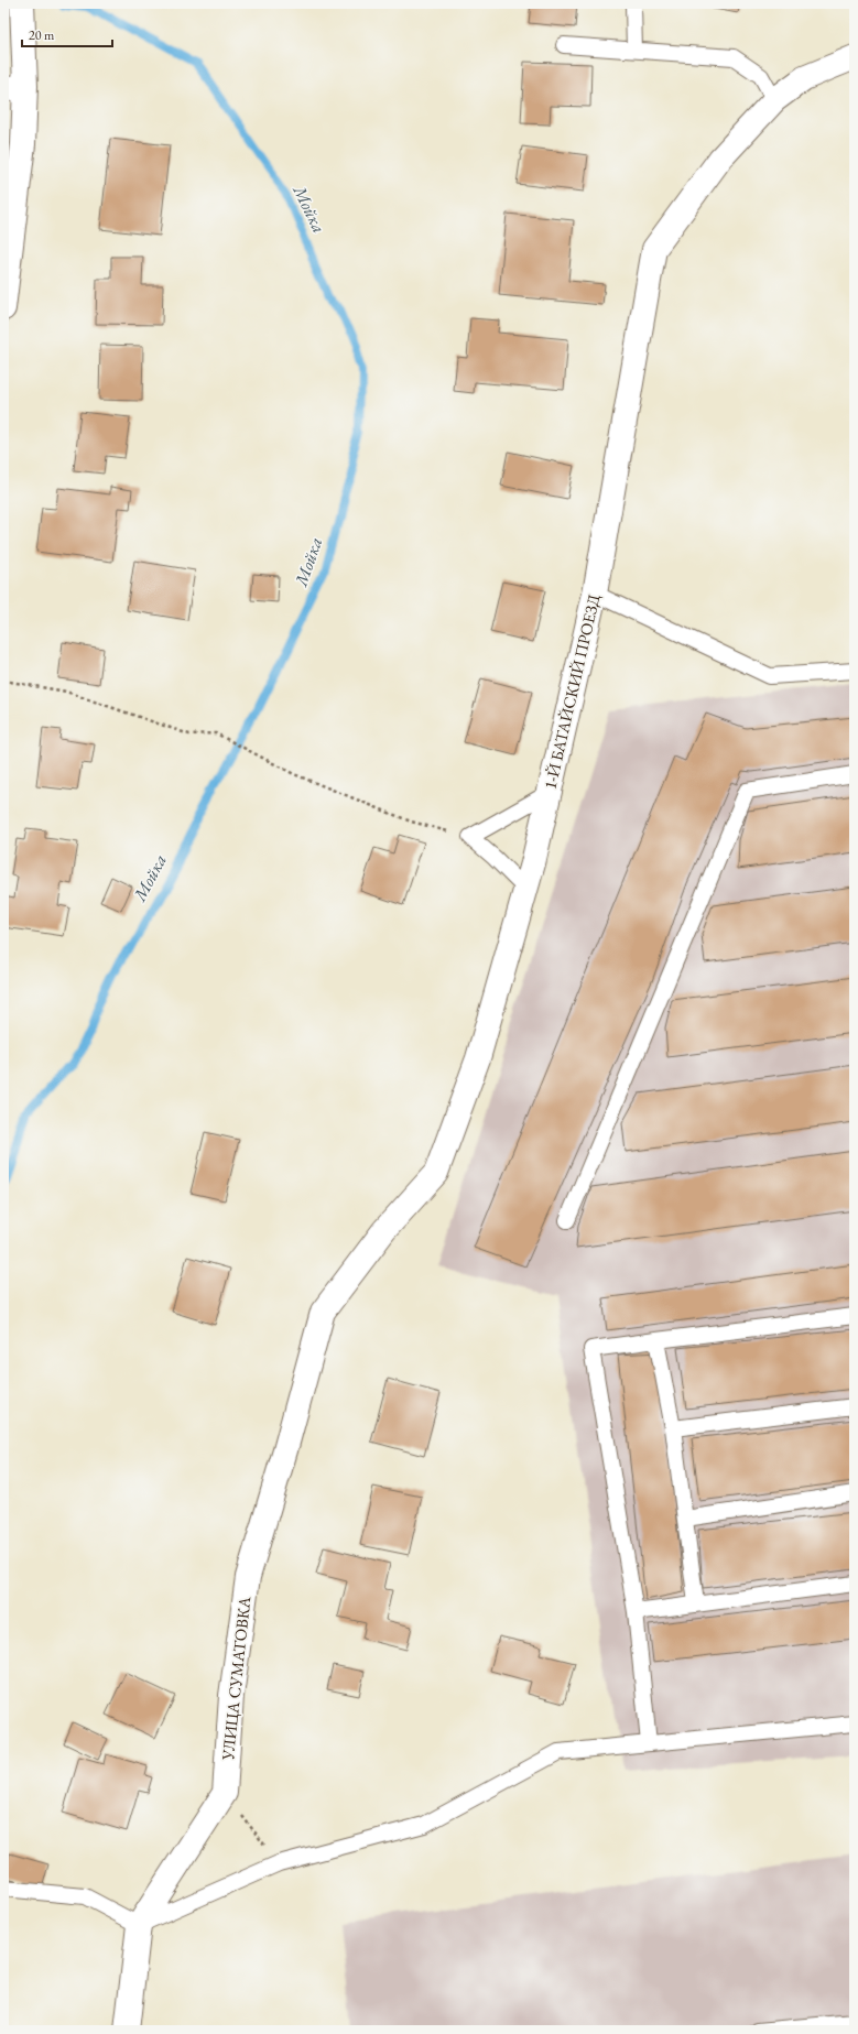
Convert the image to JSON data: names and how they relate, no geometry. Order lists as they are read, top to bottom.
{
  "streets": {
    "street": ["1-Й БАТАЙСКИЙ ПРОЕЗД", "УЛИЦА СУМАТОВКА"]
  },
  "crossings": [
    ["1-Й БАТАЙСКИЙ ПРОЕЗД", "УЛИЦА СУМАТОВКА"]
  ],
  "water": ["Мойка"],
  "scale_bar": "20 m"
}
